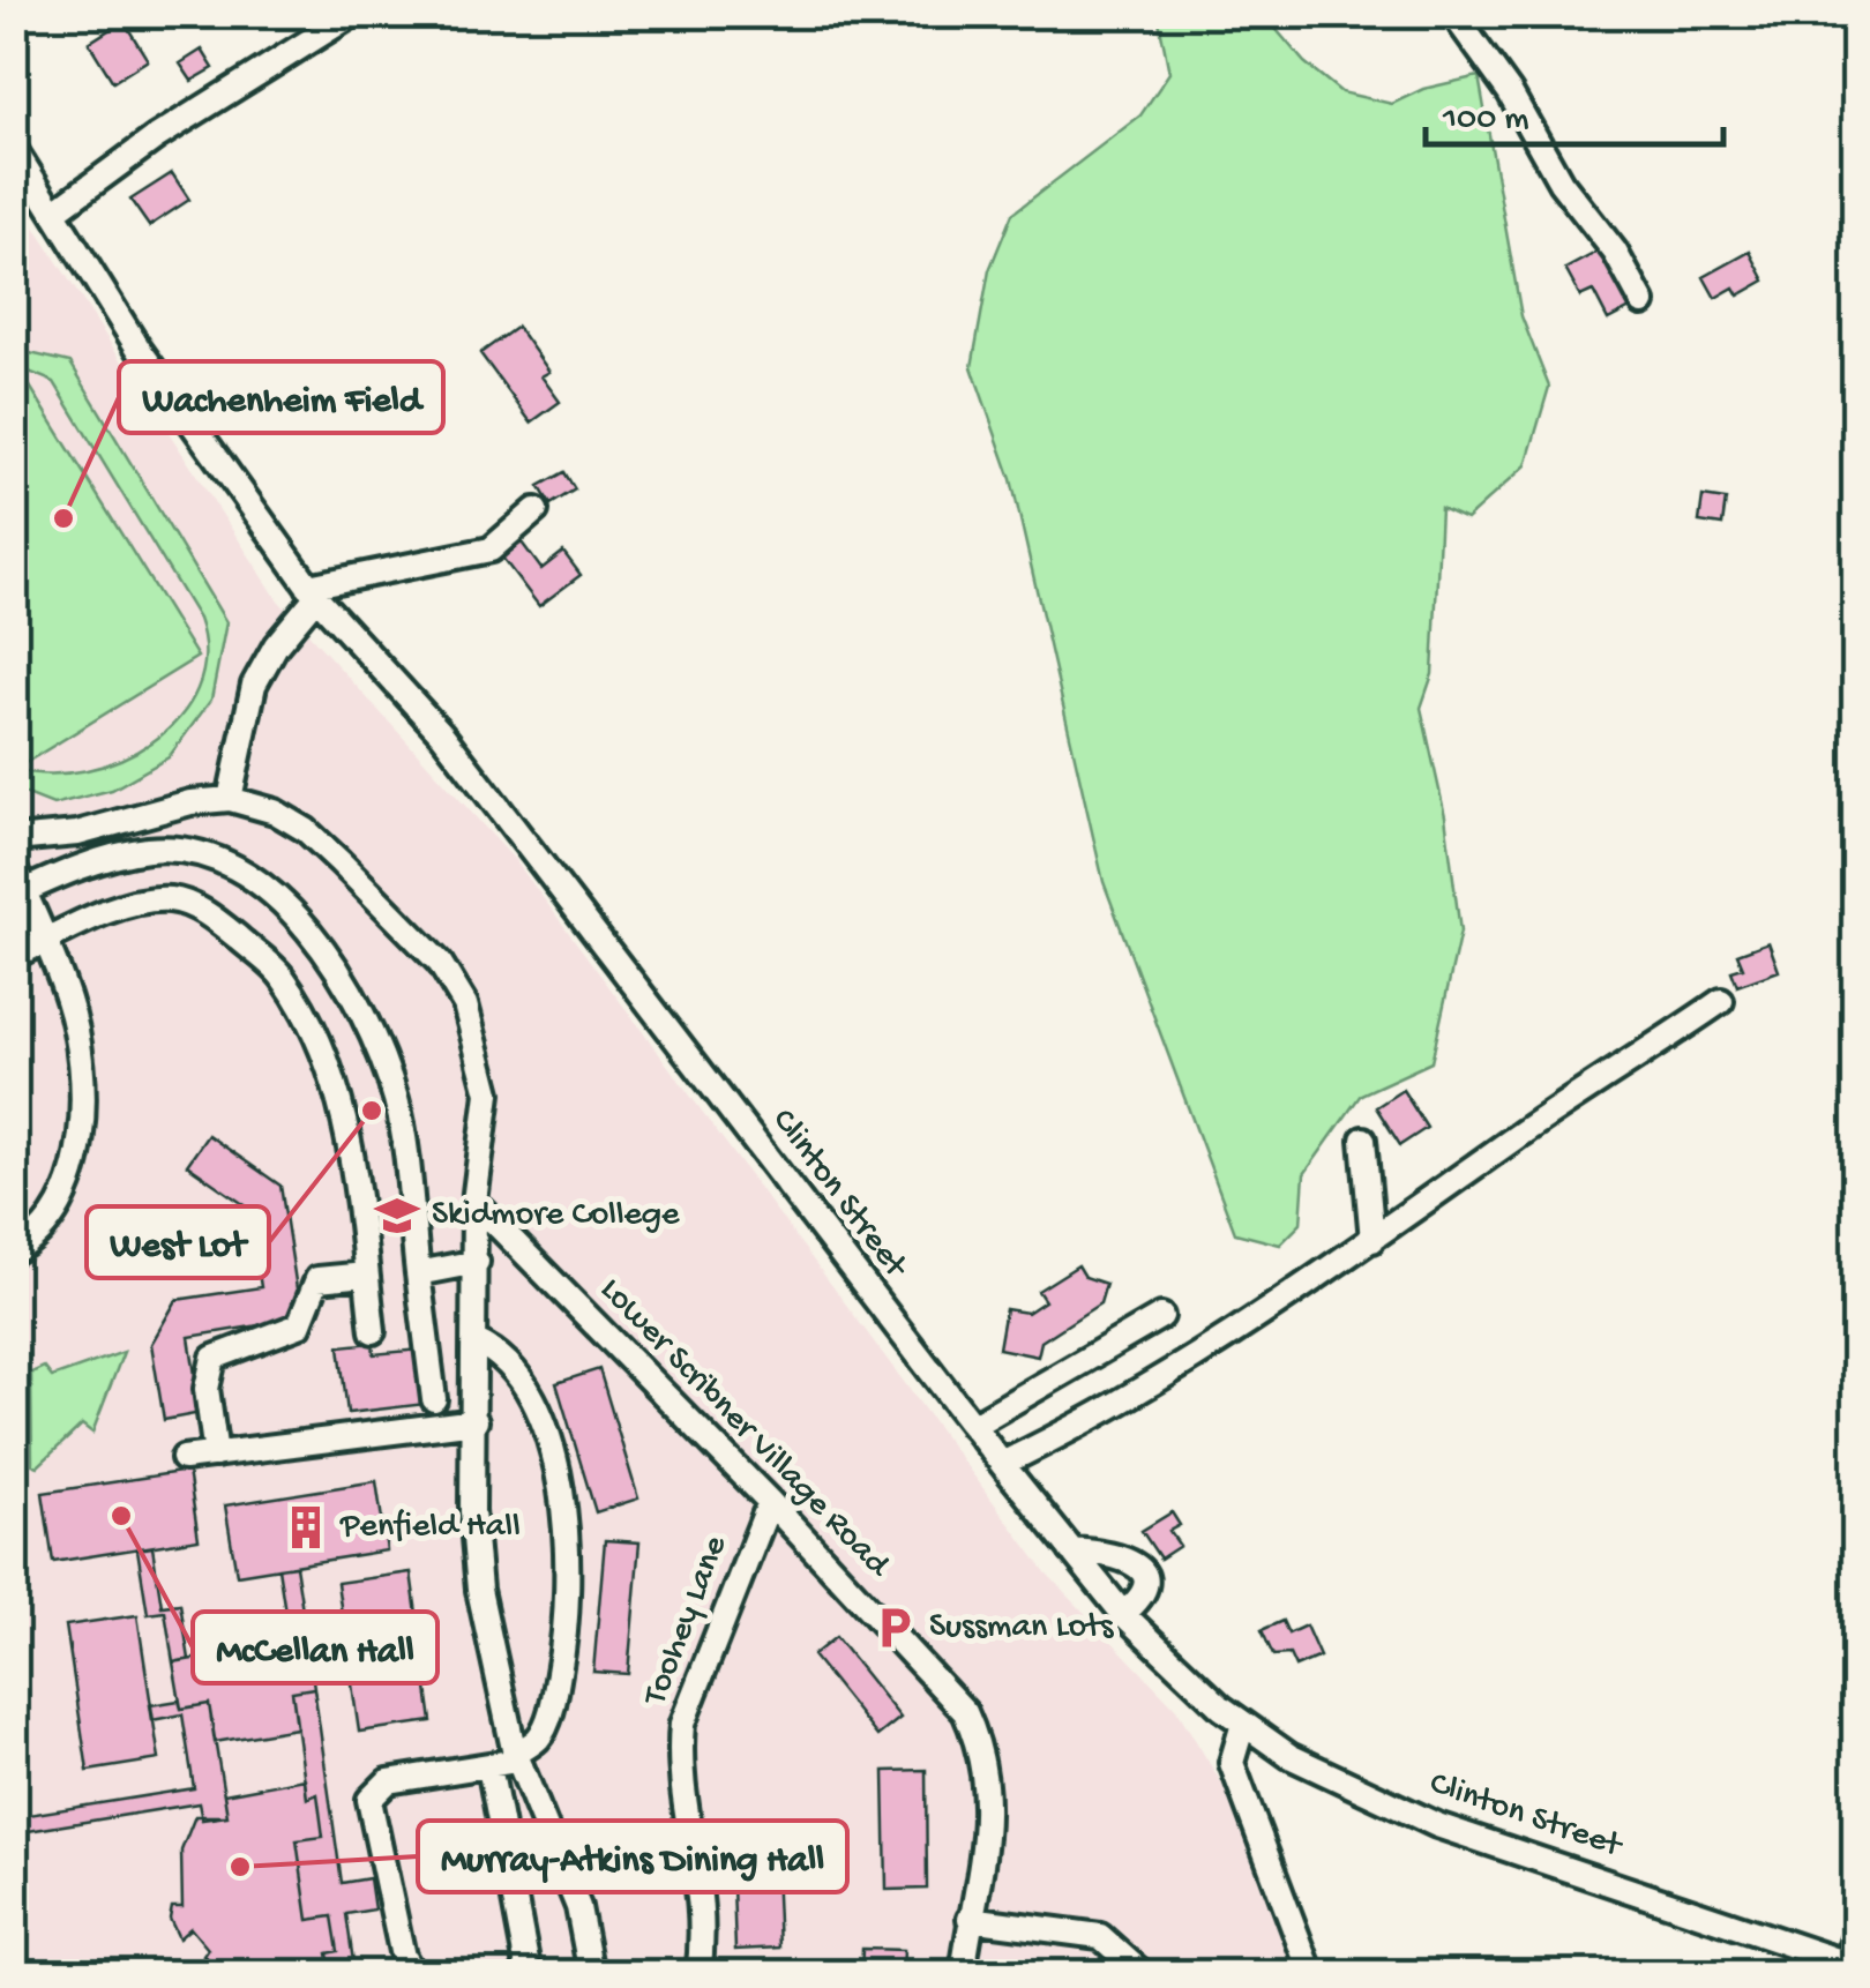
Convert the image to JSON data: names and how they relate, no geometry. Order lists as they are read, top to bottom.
{
  "streets": {
    "street": ["Clinton Street", "Lower Scribner Village Road", "Toohey Lane"]
  },
  "crossings": [
    ["Lower Scribner Village Road", "Toohey Lane"]
  ],
  "places": {
    "other": [
      "Wachenheim Field",
      "West Lot",
      "McCellan Hall",
      "Murray-Atkins Dining Hall"
    ],
    "school or university": ["Skidmore College"],
    "building": ["Penfield Hall"],
    "parking": ["Sussman Lots"]
  },
  "scale_bar": "100 m"
}
